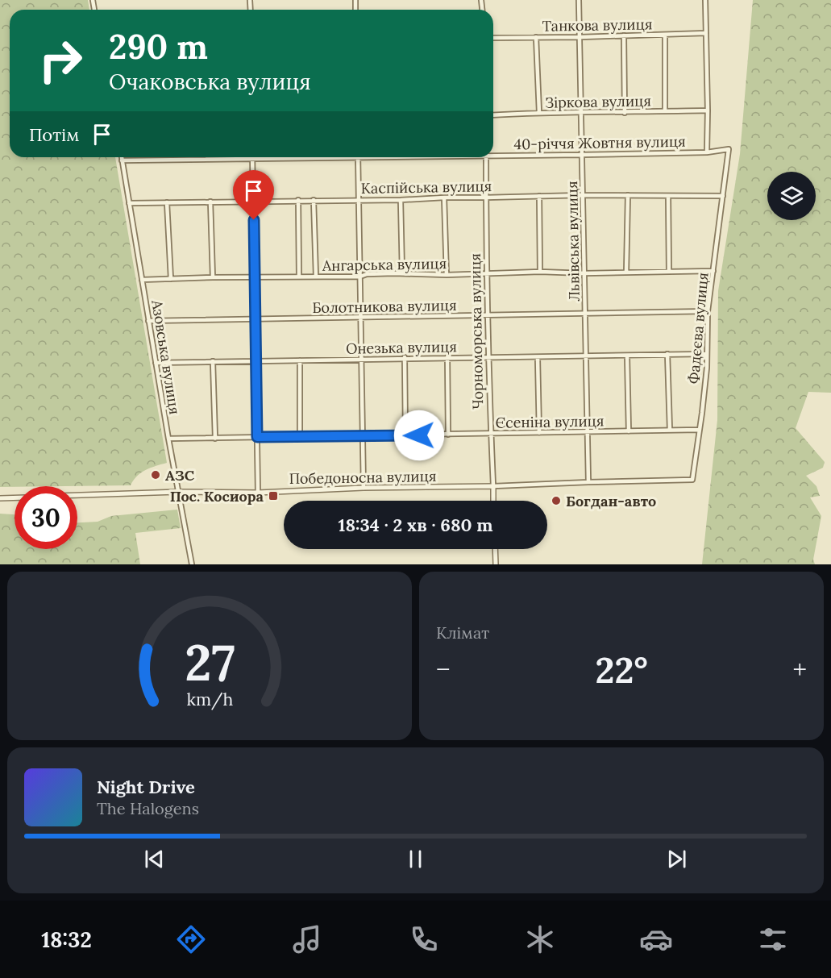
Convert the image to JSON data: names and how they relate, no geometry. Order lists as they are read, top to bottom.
{
  "streets": {
    "street": [
      "Танкова вулиця",
      "Зіркова вулиця",
      "40-річчя Жовтня вулиця",
      "Каспійська вулиця",
      "Львівська вулиця",
      "Ангарська вулиця",
      "Болотникова вулиця",
      "Фадєєва вулиця",
      "Чорноморська вулиця",
      "Онезька вулиця",
      "Азовська вулиця",
      "Єсеніна вулиця",
      "Победоносна вулиця"
    ]
  },
  "crossings": [
    ["Танкова вулиця", "Львівська вулиця"],
    ["Зіркова вулиця", "Львівська вулиця"],
    ["40-річчя Жовтня вулиця", "Львівська вулиця"],
    ["40-річчя Жовтня вулиця", "Фадєєва вулиця"],
    ["40-річчя Жовтня вулиця", "Азовська вулиця"],
    ["Каспійська вулиця", "Львівська вулиця"],
    ["Каспійська вулиця", "Фадєєва вулиця"],
    ["Каспійська вулиця", "Чорноморська вулиця"],
    ["Каспійська вулиця", "Азовська вулиця"],
    ["Львівська вулиця", "Ангарська вулиця"],
    ["Львівська вулиця", "Болотникова вулиця"],
    ["Львівська вулиця", "Онезька вулиця"],
    ["Львівська вулиця", "Єсеніна вулиця"],
    ["Львівська вулиця", "Победоносна вулиця"],
    ["Ангарська вулиця", "Фадєєва вулиця"],
    ["Ангарська вулиця", "Чорноморська вулиця"],
    ["Ангарська вулиця", "Азовська вулиця"],
    ["Болотникова вулиця", "Фадєєва вулиця"],
    ["Болотникова вулиця", "Чорноморська вулиця"],
    ["Болотникова вулиця", "Азовська вулиця"],
    ["Фадєєва вулиця", "Онезька вулиця"],
    ["Фадєєва вулиця", "Єсеніна вулиця"],
    ["Фадєєва вулиця", "Победоносна вулиця"],
    ["Чорноморська вулиця", "Онезька вулиця"],
    ["Чорноморська вулиця", "Єсеніна вулиця"],
    ["Чорноморська вулиця", "Победоносна вулиця"],
    ["Онезька вулиця", "Азовська вулиця"],
    ["Азовська вулиця", "Єсеніна вулиця"],
    ["Азовська вулиця", "Победоносна вулиця"]
  ],
  "places": {
    "other": ["АЗС", "Богдан-авто"],
    "transit": ["Пос. Косиора"]
  },
  "page": {
    "turn": ["290 m", "Очаковська вулиця"],
    "then": "Потім",
    "limit": "30",
    "trip": "18:34 · 2 хв · 680 m",
    "tile": "Клімат",
    "heat": ["−", "22°", "+"],
    "song": ["Night Drive", "The Halogens"],
    "tabs": "18:32",
    "gauge": ["27", "km/h"]
  }
}
